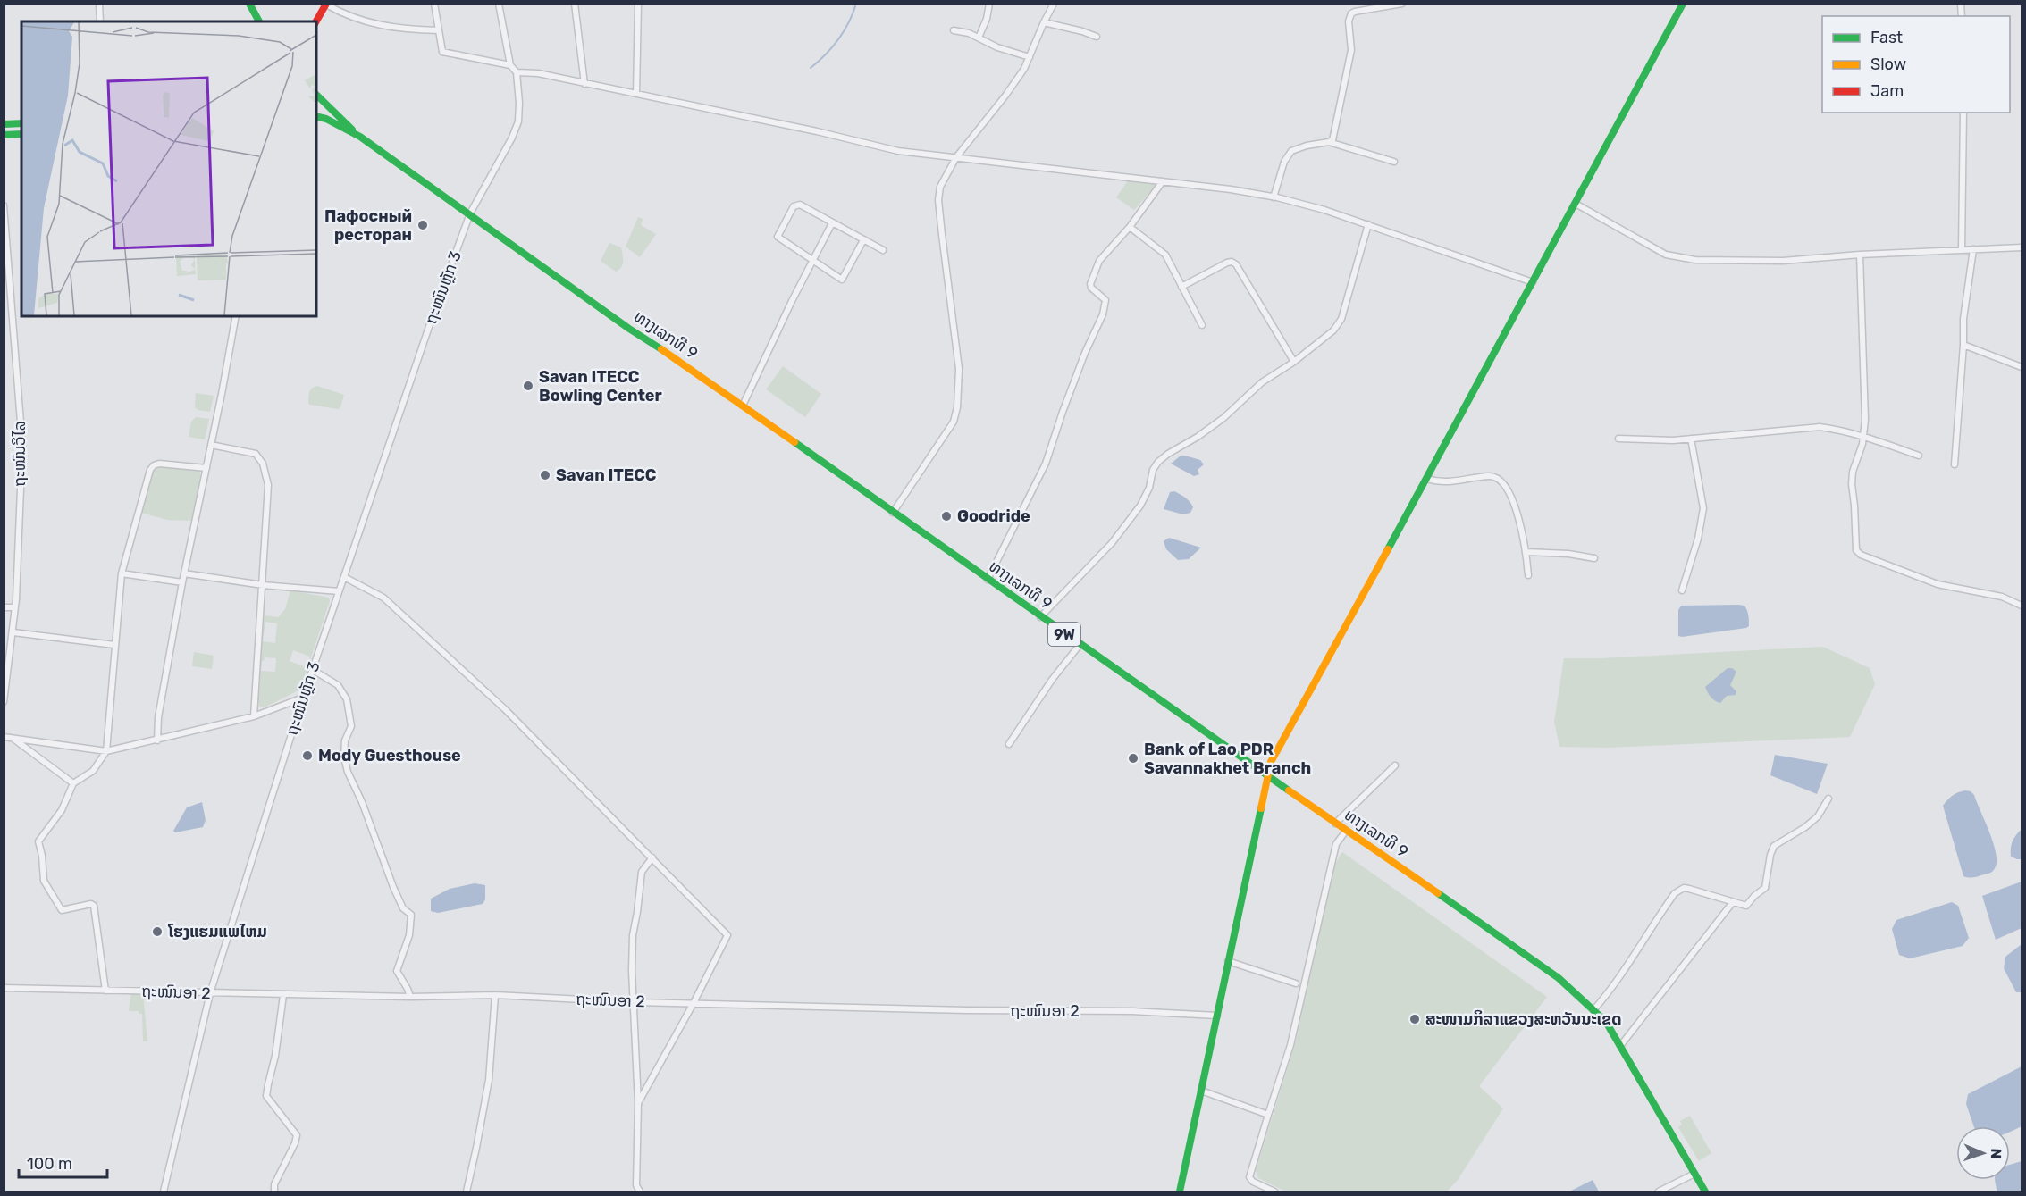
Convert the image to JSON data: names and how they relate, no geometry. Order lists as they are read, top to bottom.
{
  "streets": {
    "main road": ["ທາງເລກທີ 9", "9W"],
    "street": ["ຖະໜົນຫຼັກ 3", "ຖະໜົນວິໄລ", "ຖະໜົນອາ 2"]
  },
  "crossings": [
    ["ຖະໜົນຫຼັກ 3", "ທາງເລກທີ 9"],
    ["ຖະໜົນຫຼັກ 3", "ຖະໜົນອາ 2"]
  ],
  "places": [
    "Пафосный ресторан",
    "Savan ITECC Bowling Center",
    "Savan ITECC",
    "Goodride",
    "Mody Guesthouse",
    "Bank of Lao PDR Savannakhet Branch",
    "ໂຮງແຮມແພໄຫມ",
    "ສະໜາມກິລາແຂວງສະຫວັນນະເຂດ"
  ],
  "legend": ["Fast", "Slow", "Jam"],
  "scale_bar": "100 m",
  "north": "right"
}
